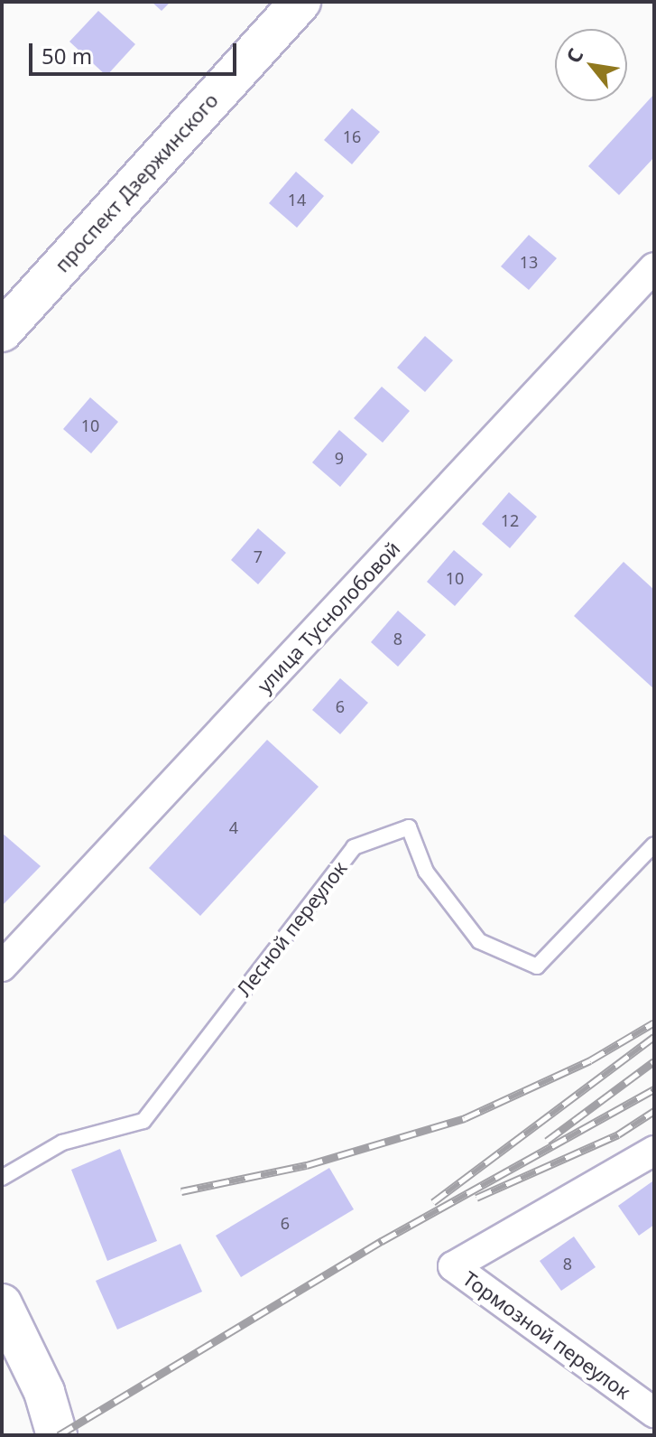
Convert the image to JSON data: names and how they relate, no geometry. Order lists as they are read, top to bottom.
{
  "streets": {
    "street": ["проспект Дзержинского", "улица Туснолобовой", "Тормозной переулок"],
    "lane": ["Лесной переулок"]
  },
  "house_numbers": [
    "16",
    "14",
    "13",
    "10",
    "9",
    "12",
    "7",
    "10",
    "8",
    "6",
    "4",
    "6",
    "8"
  ],
  "scale_bar": "50 m",
  "north": "top left"
}
